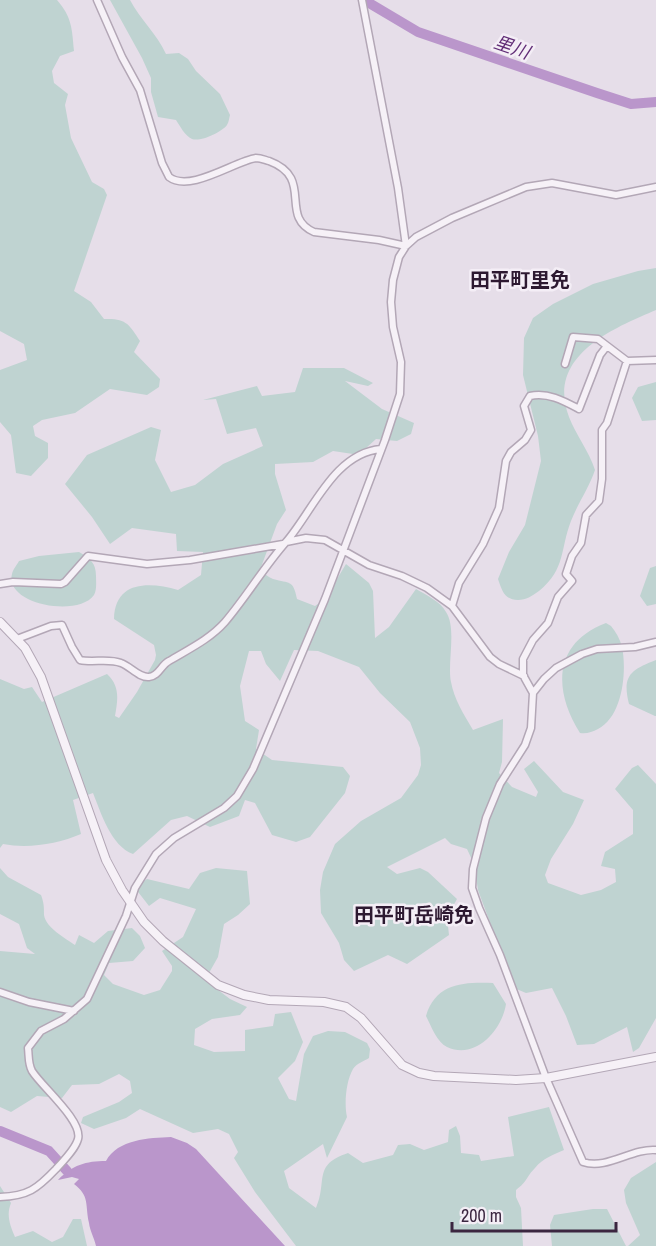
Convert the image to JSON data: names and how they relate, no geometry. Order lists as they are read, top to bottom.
{
  "districts": ["田平町里免", "田平町岳崎免"],
  "water": ["里川"],
  "scale_bar": "200 m"
}
